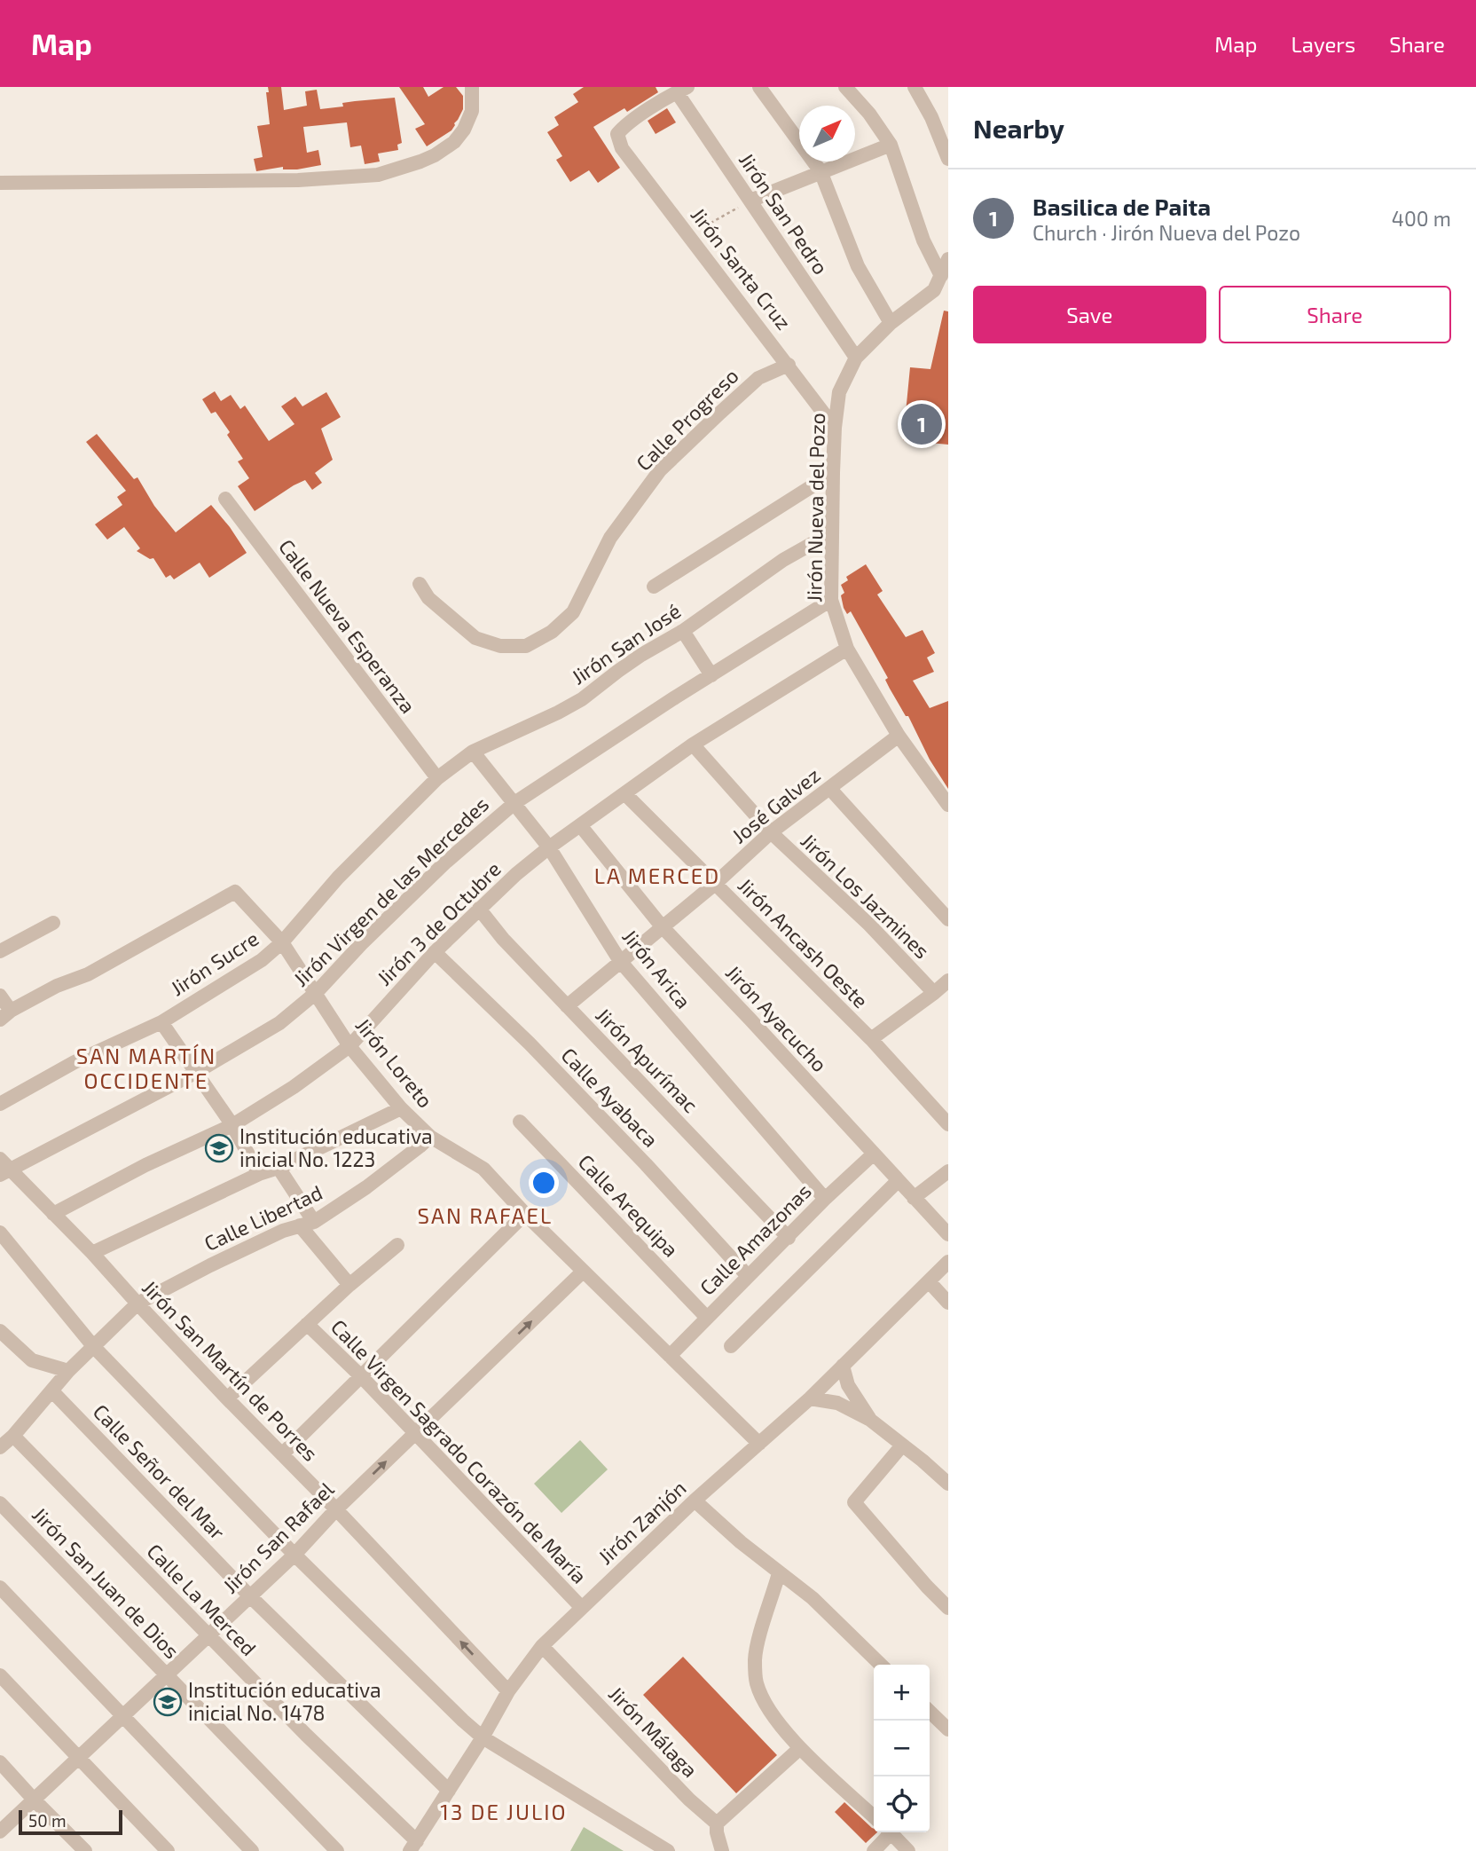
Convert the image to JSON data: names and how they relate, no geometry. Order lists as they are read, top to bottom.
{
  "streets": {
    "street": [
      "Jirón San Pedro",
      "Jirón Santa Cruz",
      "Calle Progreso",
      "Jirón Nueva del Pozo",
      "Calle Nueva Esperanza",
      "Jirón San José",
      "José Galvez",
      "Jirón Virgen de las Mercedes",
      "Jirón Los Jazmines",
      "Jirón 3 de Octubre",
      "Jirón Ancash Oeste",
      "Jirón Sucre",
      "Jirón Arica",
      "Jirón Ayacucho",
      "Jirón Apurímac",
      "Jirón Loreto",
      "Calle Ayabaca",
      "Calle Arequipa",
      "Calle Libertad",
      "Calle Amazonas",
      "Jirón San Martín de Porres",
      "Calle Virgen Sagrado Corazón de María",
      "Calle Señor del Mar",
      "Jirón Zanjón",
      "Jirón San Rafael",
      "Jirón San Juan de Dios",
      "Calle La Merced",
      "Jirón Málaga"
    ]
  },
  "crossings": [
    ["Jirón San Pedro", "Jirón Santa Cruz"],
    ["Jirón San Pedro", "Jirón Nueva del Pozo"],
    ["Jirón Santa Cruz", "Calle Progreso"],
    ["Jirón Santa Cruz", "Jirón Nueva del Pozo"],
    ["Jirón Nueva del Pozo", "Jirón San José"],
    ["Jirón Nueva del Pozo", "José Galvez"],
    ["Jirón Nueva del Pozo", "Jirón Virgen de las Mercedes"],
    ["Jirón Nueva del Pozo", "Jirón 3 de Octubre"],
    ["Calle Nueva Esperanza", "Jirón San José"],
    ["Calle Nueva Esperanza", "Jirón Sucre"],
    ["Jirón San José", "Jirón Sucre"],
    ["Jirón San José", "Jirón Arica"],
    ["José Galvez", "Jirón Los Jazmines"],
    ["José Galvez", "Jirón Ancash Oeste"],
    ["José Galvez", "Jirón Arica"],
    ["José Galvez", "Jirón Ayacucho"],
    ["José Galvez", "Jirón Apurímac"],
    ["Jirón Virgen de las Mercedes", "Jirón Arica"],
    ["Jirón Virgen de las Mercedes", "Jirón Loreto"],
    ["Jirón Virgen de las Mercedes", "Jirón San Martín de Porres"],
    ["Jirón Los Jazmines", "Jirón 3 de Octubre"],
    ["Jirón 3 de Octubre", "Jirón Ancash Oeste"],
    ["Jirón 3 de Octubre", "Jirón Arica"],
    ["Jirón 3 de Octubre", "Jirón Ayacucho"],
    ["Jirón 3 de Octubre", "Jirón Apurímac"],
    ["Jirón 3 de Octubre", "Jirón Loreto"],
    ["Jirón 3 de Octubre", "Calle Ayabaca"],
    ["Jirón 3 de Octubre", "Jirón San Martín de Porres"],
    ["Jirón Sucre", "Jirón Loreto"],
    ["Jirón Arica", "Calle Amazonas"],
    ["Jirón Ayacucho", "Calle Amazonas"],
    ["Jirón Apurímac", "Calle Amazonas"],
    ["Jirón Loreto", "Calle Libertad"],
    ["Jirón Loreto", "Calle Amazonas"],
    ["Jirón Loreto", "Jirón Zanjón"],
    ["Jirón Loreto", "Jirón San Rafael"],
    ["Calle Ayabaca", "Calle Amazonas"],
    ["Calle Arequipa", "Calle Amazonas"],
    ["Calle Libertad", "Jirón San Martín de Porres"],
    ["Calle Libertad", "Calle Señor del Mar"],
    ["Calle Libertad", "Calle La Merced"],
    ["Jirón San Martín de Porres", "Jirón Zanjón"],
    ["Jirón San Martín de Porres", "Jirón San Rafael"],
    ["Calle Virgen Sagrado Corazón de María", "Jirón Zanjón"],
    ["Calle Virgen Sagrado Corazón de María", "Jirón San Rafael"],
    ["Calle Señor del Mar", "Jirón Zanjón"],
    ["Calle Señor del Mar", "Jirón San Rafael"],
    ["Jirón Zanjón", "Calle La Merced"],
    ["Jirón Zanjón", "Jirón Málaga"],
    ["Jirón San Rafael", "Jirón San Juan de Dios"],
    ["Jirón San Rafael", "Calle La Merced"]
  ],
  "districts": [
    "LA MERCED",
    "SAN MARTÍN OCCIDENTE",
    "SAN RAFAEL",
    "13 DE JULIO"
  ],
  "places": {
    "school or university": ["Institución educativa inicial No. 1223", "Institución educativa inicial No. 1478"]
  },
  "scale_bar": "50 m",
  "north": "top right",
  "page": {
    "header": "Map",
    "nav": ["Map", "Layers", "Share"],
    "heading": "Nearby",
    "list": [
      {
        "mark": "1",
        "name": "Basilica de Paita",
        "note": "Church · Jirón Nueva del Pozo",
        "value": "400 m"
      }
    ],
    "buttons": ["Save", "Share"],
    "pins": "1",
    "map_buttons": ["+", "−"],
    "scale": "50 m"
  }
}
